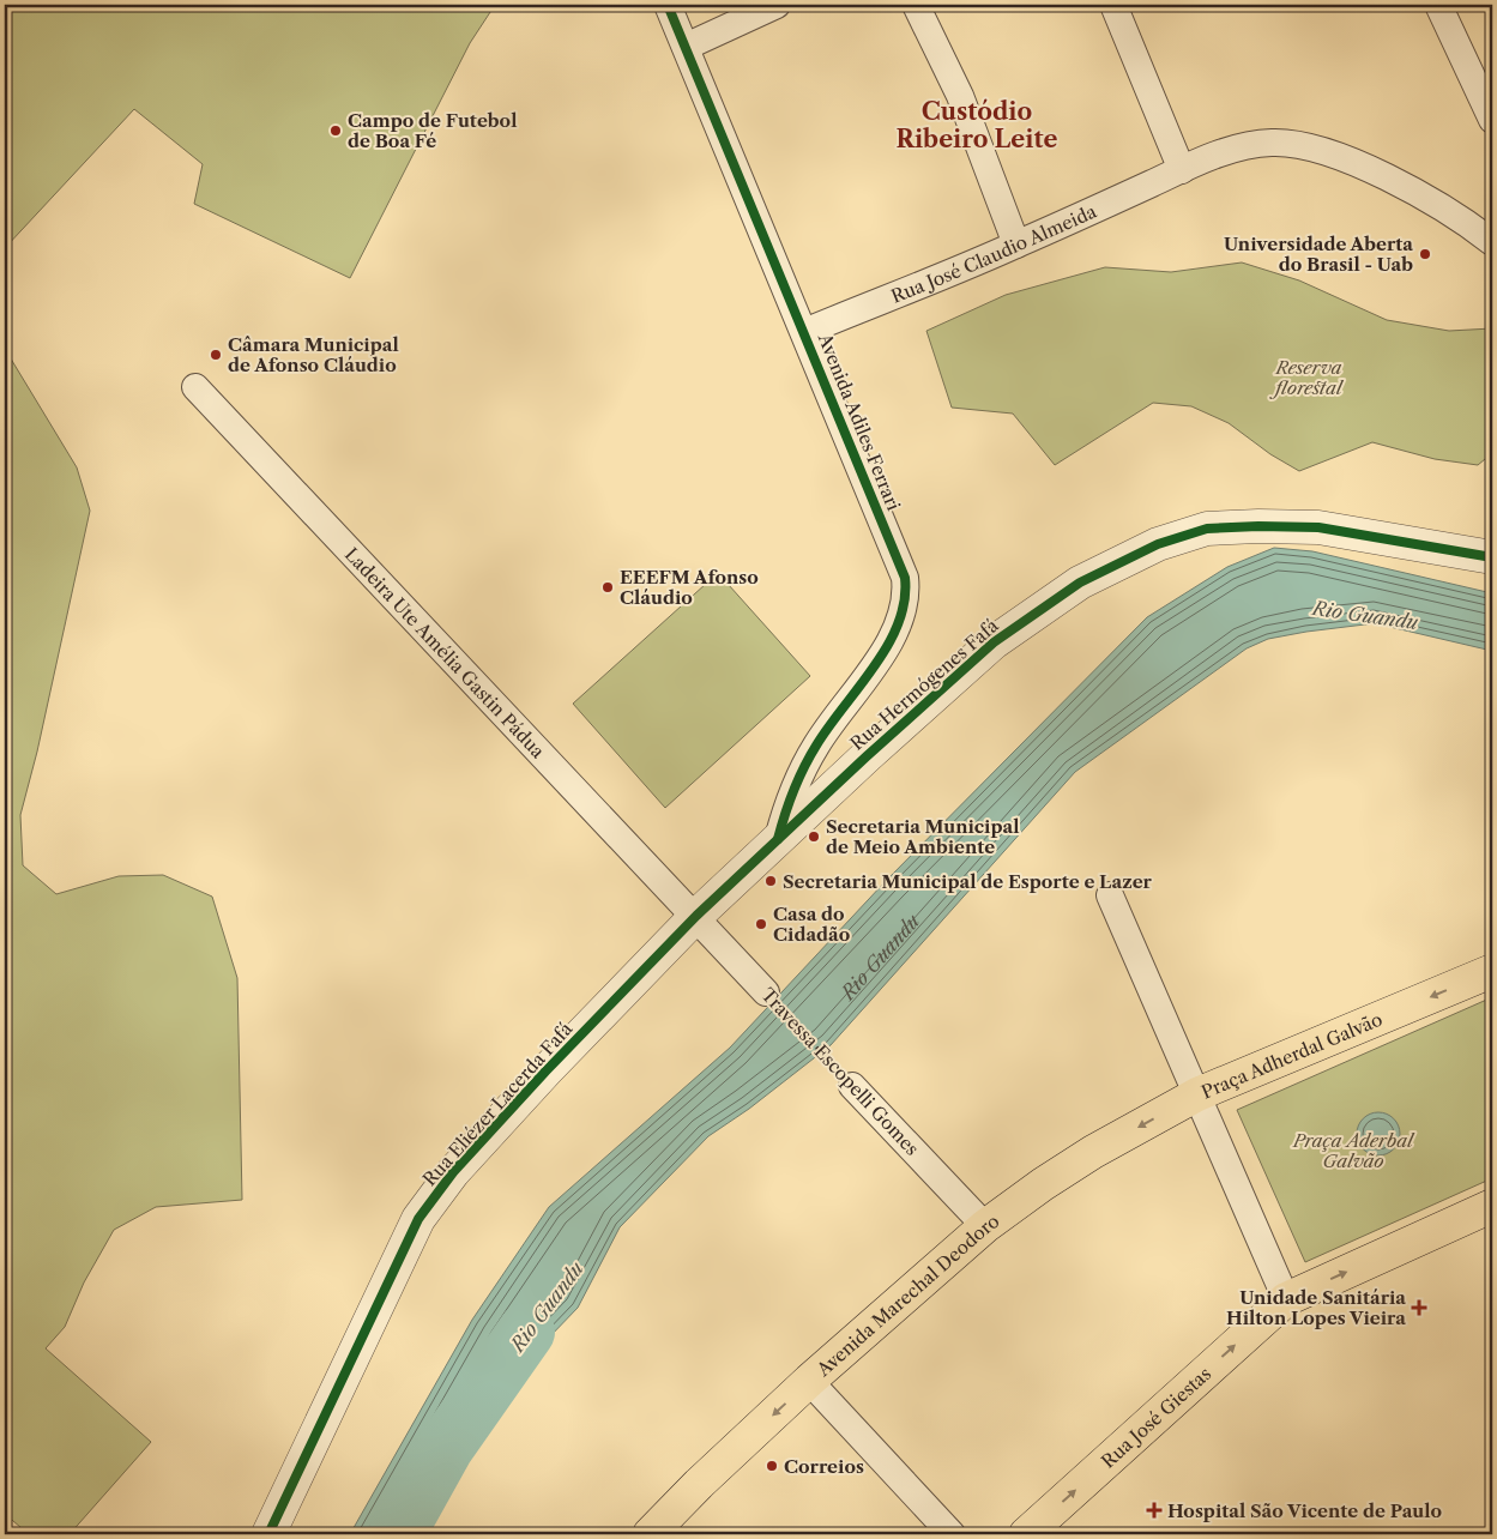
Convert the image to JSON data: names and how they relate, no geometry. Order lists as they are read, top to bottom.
{
  "streets": {
    "main road": ["Praça Adherdal Galvão", "Avenida Marechal Deodoro", "Rua José Giestas"],
    "street": [
      "Rua José Claudio Almeida",
      "Avenida Adiles Ferrari",
      "Ladeira Ute Amélia Gastin Pádua",
      "Rua Hermógenes Fafá",
      "Travessa Escopelli Gomes",
      "Rua Eliézer Lacerda Fafá"
    ]
  },
  "crossings": [
    ["Rua José Claudio Almeida", "Avenida Adiles Ferrari"],
    ["Avenida Adiles Ferrari", "Rua Hermógenes Fafá"],
    ["Ladeira Ute Amélia Gastin Pádua", "Rua Hermógenes Fafá"],
    ["Ladeira Ute Amélia Gastin Pádua", "Travessa Escopelli Gomes"],
    ["Ladeira Ute Amélia Gastin Pádua", "Rua Eliézer Lacerda Fafá"],
    ["Rua Hermógenes Fafá", "Travessa Escopelli Gomes"],
    ["Rua Hermógenes Fafá", "Rua Eliézer Lacerda Fafá"],
    ["Praça Adherdal Galvão", "Avenida Marechal Deodoro"],
    ["Praça Adherdal Galvão", "Rua José Giestas"],
    ["Travessa Escopelli Gomes", "Rua Eliézer Lacerda Fafá"],
    ["Travessa Escopelli Gomes", "Avenida Marechal Deodoro"]
  ],
  "one_way": ["Praça Adherdal Galvão", "Avenida Marechal Deodoro", "Rua José Giestas"],
  "districts": ["Custódio Ribeiro Leite"],
  "water": ["Rio Guandu"],
  "parks": ["Reserva florestal", "Praça Aderbal Galvão"],
  "places": {
    "other": [
      "Campo de Futebol de Boa Fé",
      "Universidade Aberta do Brasil - Uab",
      "Câmara Municipal de Afonso Cláudio",
      "EEEFM Afonso Cláudio",
      "Secretaria Municipal de Meio Ambiente",
      "Secretaria Municipal de Esporte e Lazer",
      "Casa do Cidadão",
      "Correios"
    ],
    "health": ["Unidade Sanitária Hilton Lopes Vieira", "Hospital São Vicente de Paulo"]
  }
}
